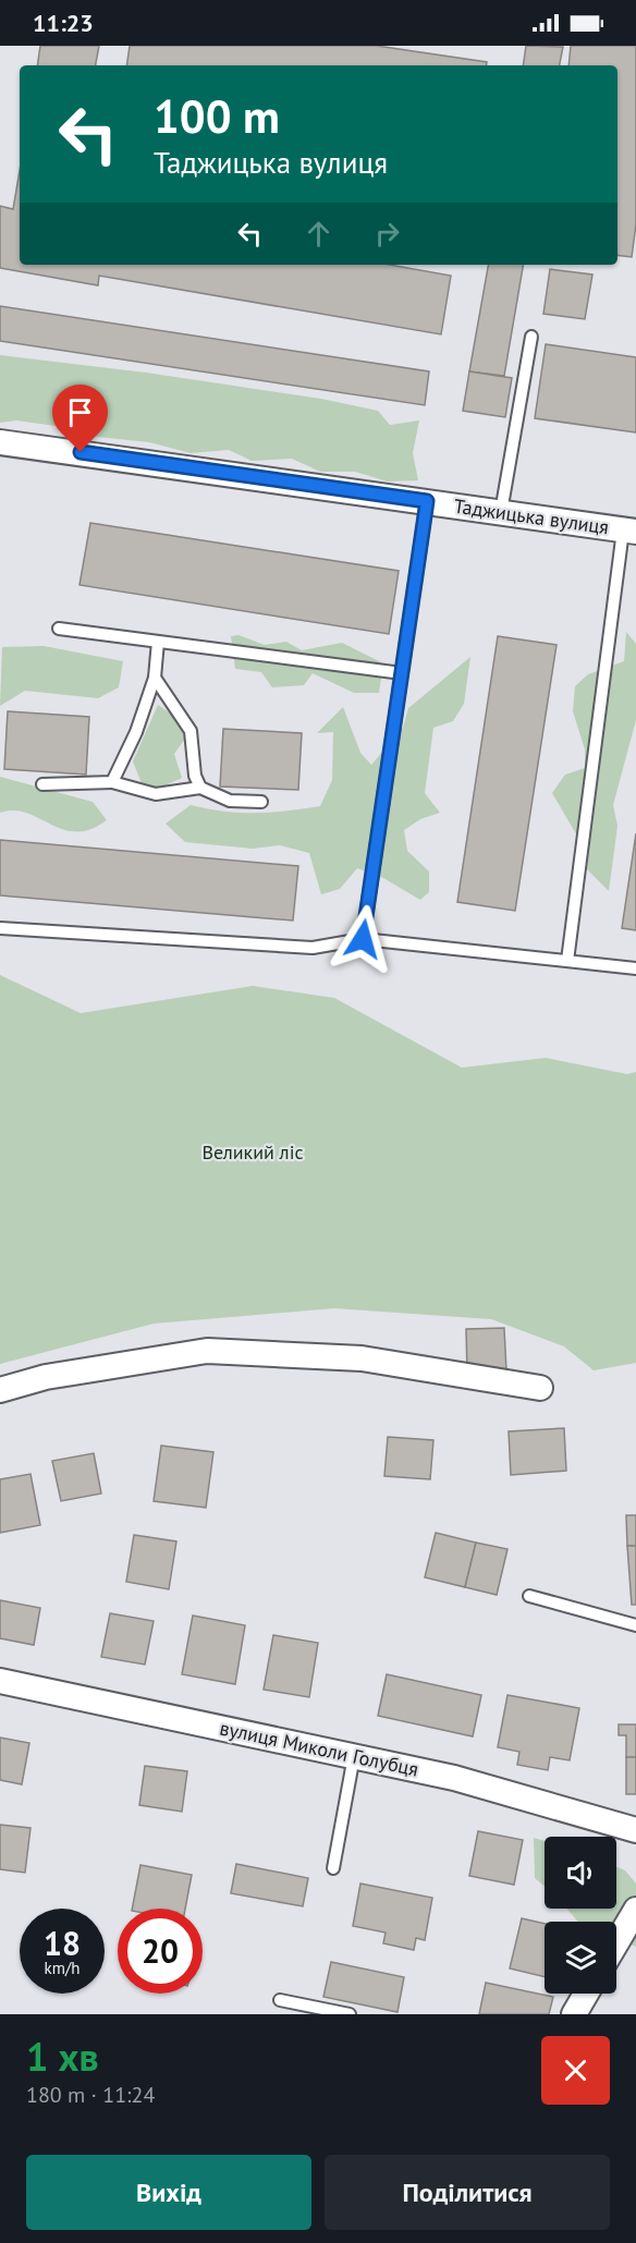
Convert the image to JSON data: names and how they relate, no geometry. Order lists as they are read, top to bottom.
{
  "streets": {
    "street": ["Таджицька вулиця", "вулиця Миколи Голубця"]
  },
  "parks": ["Великий ліс"],
  "page": {
    "status": "11:23",
    "turn": ["100 m", "Таджицька вулиця"],
    "speed": "18 km/h",
    "limit": "20",
    "heading": ["1 хв", "180 m · 11:24"],
    "buttons": ["Вихід", "Поділитися"]
  }
}
